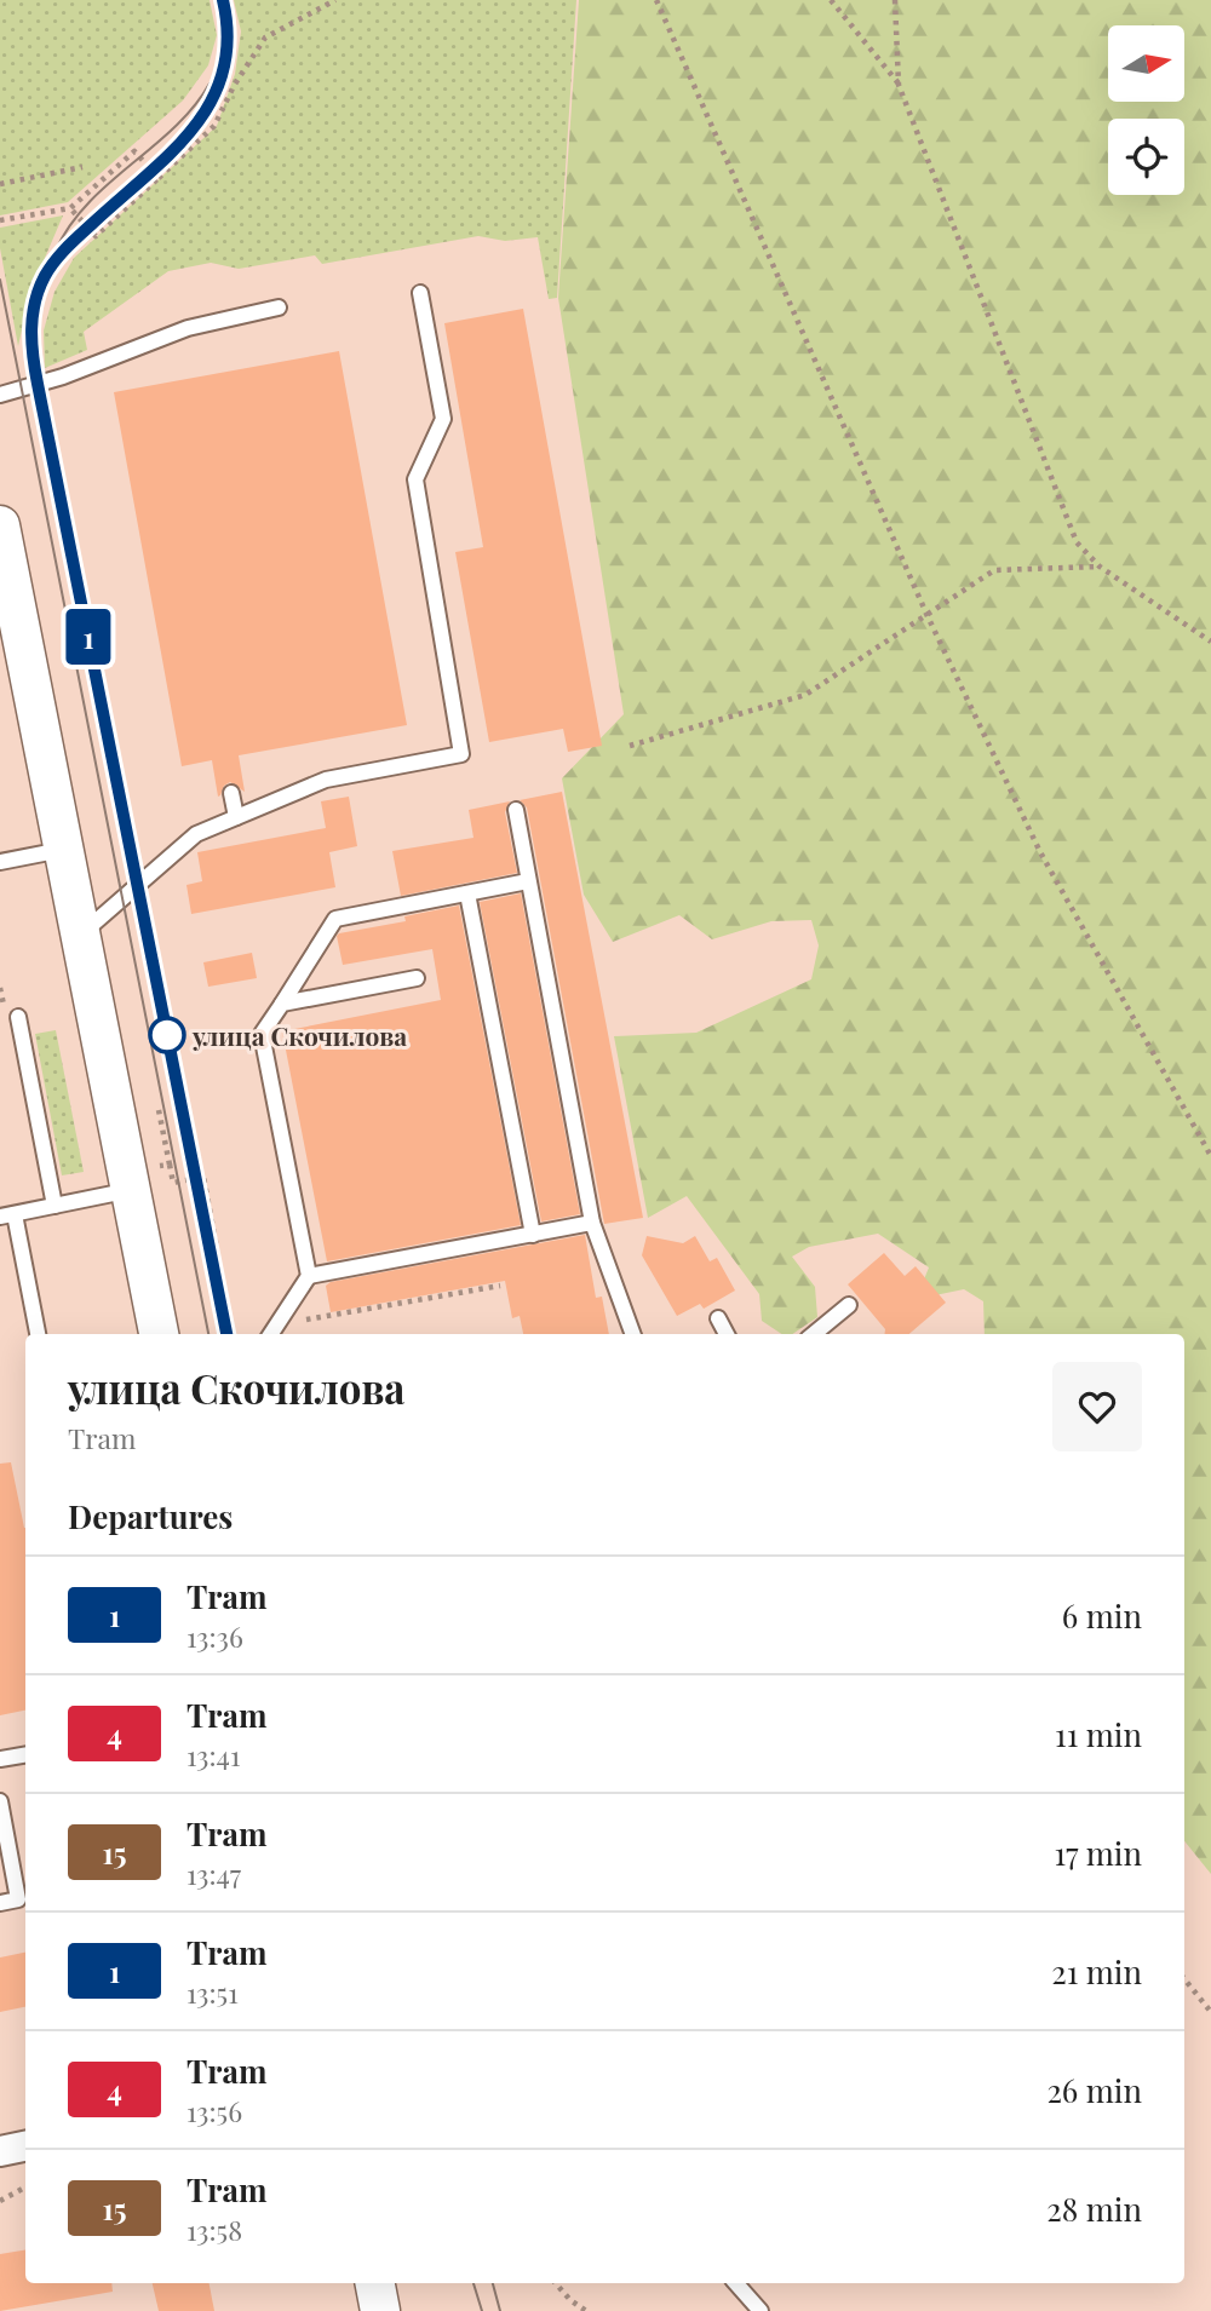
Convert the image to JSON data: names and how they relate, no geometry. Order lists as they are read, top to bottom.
{
  "places": ["улица Скочилова"],
  "lines": ["tram line 1"],
  "north": "right",
  "page": {
    "on_map": "1",
    "heading": [
      ["улица Скочилова", "Tram"],
      "Departures"
    ],
    "list": [
      {
        "mark": "1",
        "name": "Tram",
        "note": "13:36",
        "value": "6 min"
      },
      {
        "mark": "4",
        "name": "Tram",
        "note": "13:41",
        "value": "11 min"
      },
      {
        "mark": "15",
        "name": "Tram",
        "note": "13:47",
        "value": "17 min"
      },
      {
        "mark": "1",
        "name": "Tram",
        "note": "13:51",
        "value": "21 min"
      },
      {
        "mark": "4",
        "name": "Tram",
        "note": "13:56",
        "value": "26 min"
      },
      {
        "mark": "15",
        "name": "Tram",
        "note": "13:58",
        "value": "28 min"
      }
    ]
  }
}
